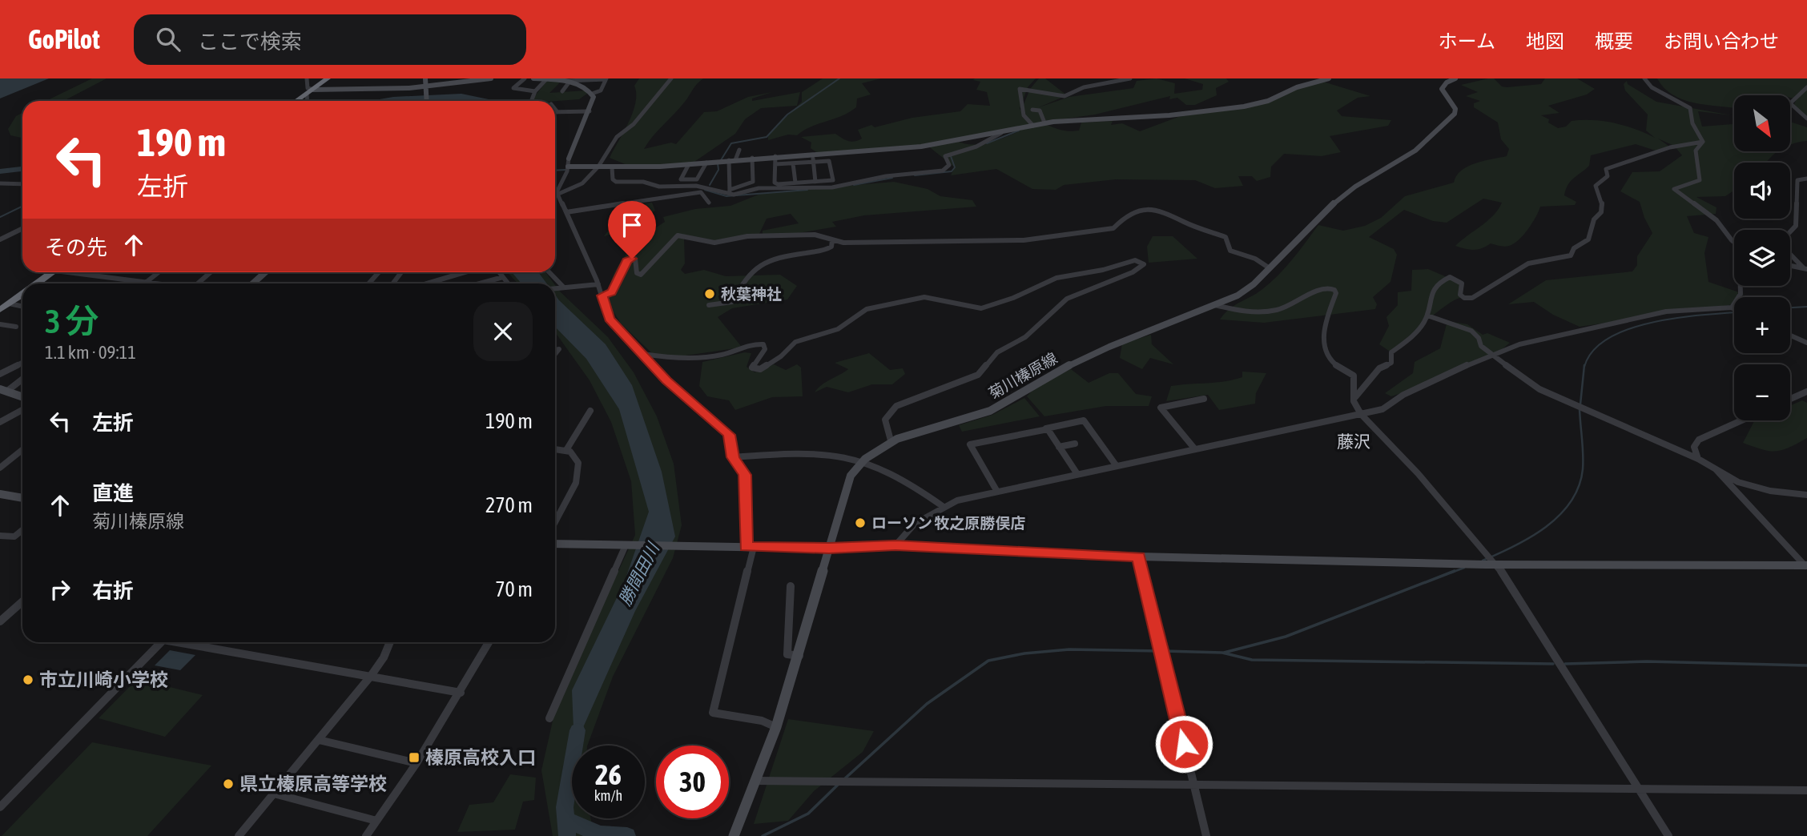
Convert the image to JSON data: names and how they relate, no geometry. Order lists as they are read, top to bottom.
{
  "streets": {
    "street": ["菊川榛原線"]
  },
  "districts": ["藤沢"],
  "water": ["勝間田川"],
  "places": {
    "other": [
      "秋葉神社",
      "ローソン 牧之原勝俣店",
      "市立川崎小学校",
      "県立榛原高等学校"
    ],
    "transit": ["榛原高校入口"]
  },
  "north": "bottom right",
  "page": {
    "header": "GoPilot",
    "search": "ここで検索",
    "nav": [
      "ホーム",
      "地図",
      "概要",
      "お問い合わせ"
    ],
    "map_buttons": ["+", "−"],
    "turn": ["190 m", "左折"],
    "then": "その先",
    "heading": ["3 分", "1.1 km · 09:11"],
    "list": [
      {
        "name": "左折",
        "value": "190 m"
      },
      {
        "name": "直進",
        "note": "菊川榛原線",
        "value": "270 m"
      },
      {
        "name": "右折",
        "value": "70 m"
      }
    ],
    "speed": "26 km/h",
    "limit": "30"
  }
}
